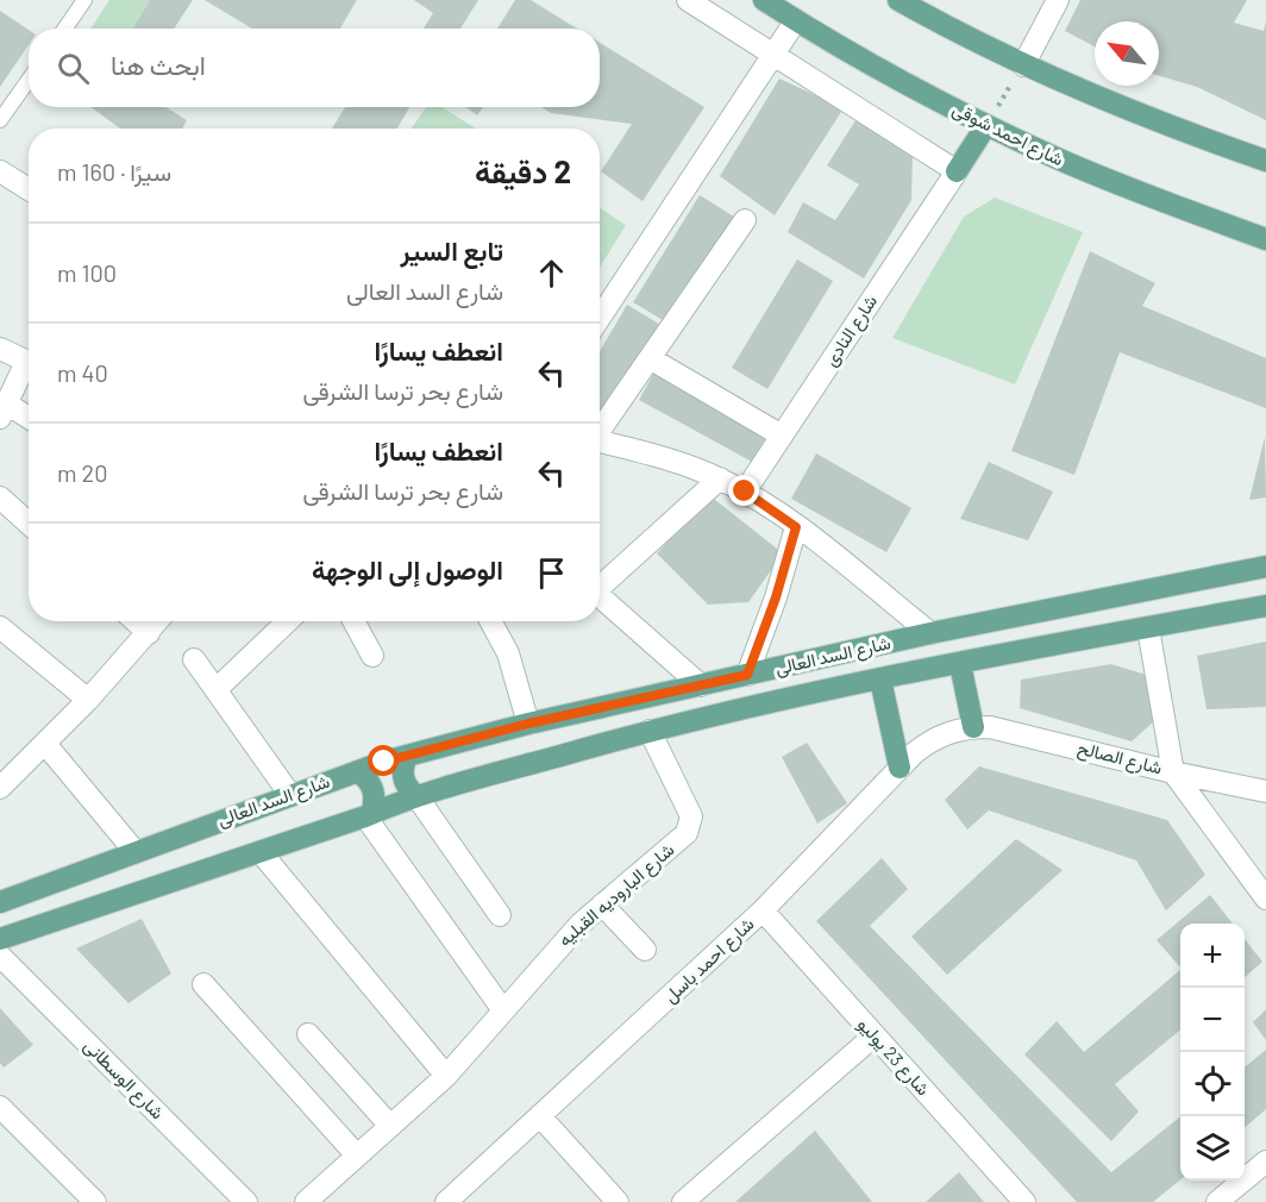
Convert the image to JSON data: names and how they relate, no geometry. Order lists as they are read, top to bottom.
{
  "streets": {
    "main road": ["شارع احمد شوقى", "شارع السد العالى"],
    "street": [
      "شارع النادى",
      "شارع الصالح",
      "شارع الباروديه القبليه",
      "شارع احمد باسل",
      "شارع 23 يوليو",
      "شارع الوسطانى"
    ]
  },
  "crossings": [
    ["شارع السد العالى", "شارع الباروديه القبليه"],
    ["شارع الصالح", "شارع احمد باسل"],
    ["شارع احمد باسل", "شارع 23 يوليو"]
  ],
  "north": "top left",
  "page": {
    "search": "ابحث هنا",
    "heading": ["2 دقيقة", "سيرًا · 160 m"],
    "list": [
      ["تابع السير", "شارع السد العالى", "100 m"],
      ["انعطف يسارًا", "شارع بحر ترسا الشرقى", "40 m"],
      ["انعطف يسارًا", "شارع بحر ترسا الشرقى", "20 m"],
      "الوصول إلى الوجهة"
    ],
    "map_buttons": ["+", "−"]
  }
}
